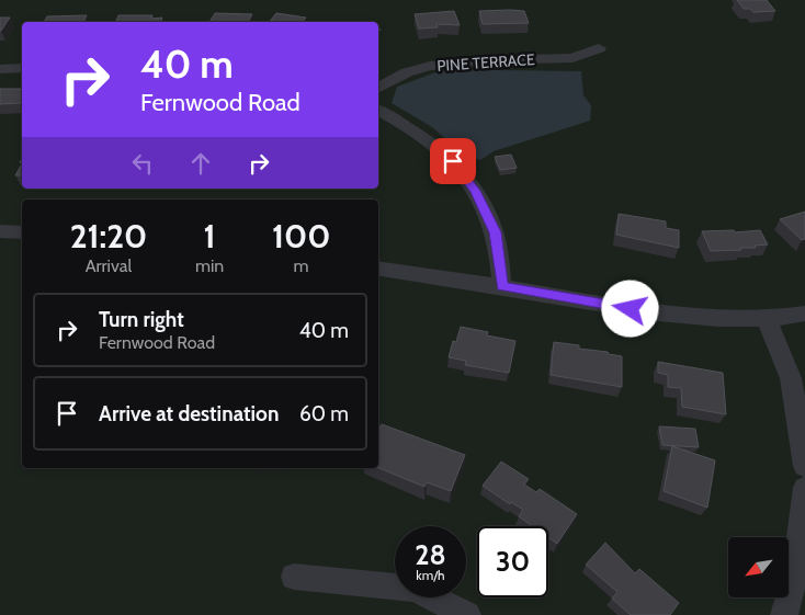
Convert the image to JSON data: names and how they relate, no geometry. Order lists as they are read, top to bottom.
{
  "streets": {
    "street": ["PINE TERRACE"]
  },
  "north": "bottom left",
  "page": {
    "turn": ["40 m", "Fernwood Road"],
    "eta": [
      "21:20",
      "Arrival",
      "1",
      "min",
      "100",
      "m"
    ],
    "list": [
      {
        "name": "Turn right",
        "note": "Fernwood Road",
        "value": "40 m"
      },
      {
        "name": "Arrive at destination",
        "value": "60 m"
      }
    ],
    "speed": "28 km/h",
    "limit": "30"
  }
}
